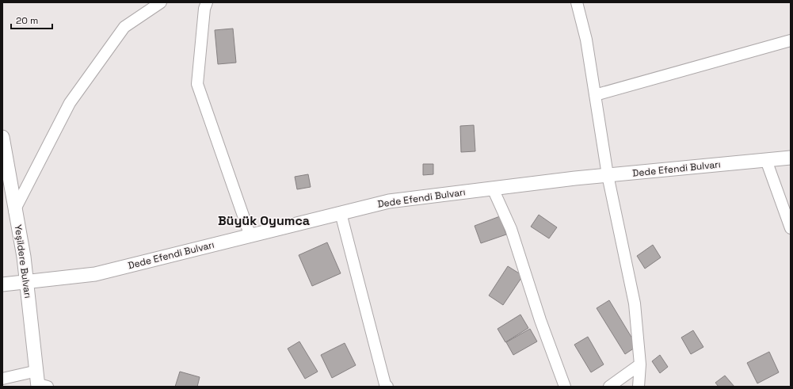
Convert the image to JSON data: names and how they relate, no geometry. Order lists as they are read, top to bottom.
{
  "streets": {
    "street": ["Dede Efendi Bulvarı", "Yeşildere Bulvarı"]
  },
  "crossings": [
    ["Dede Efendi Bulvarı", "Yeşildere Bulvarı"]
  ],
  "districts": ["Büyük Oyumca"],
  "scale_bar": "20 m"
}
